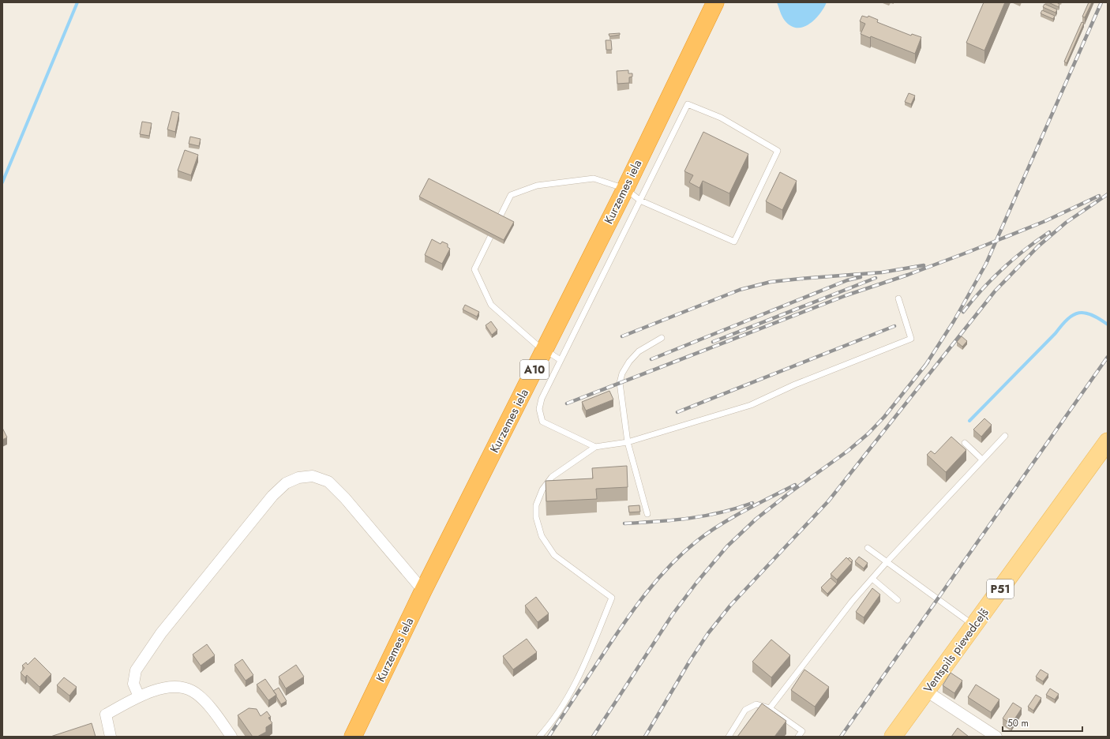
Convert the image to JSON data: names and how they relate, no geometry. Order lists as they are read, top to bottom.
{
  "streets": {
    "highway": ["Kurzemes iela", "A10"],
    "main road": ["P51", "Ventspils pievedceļš"]
  },
  "scale_bar": "50 m"
}
